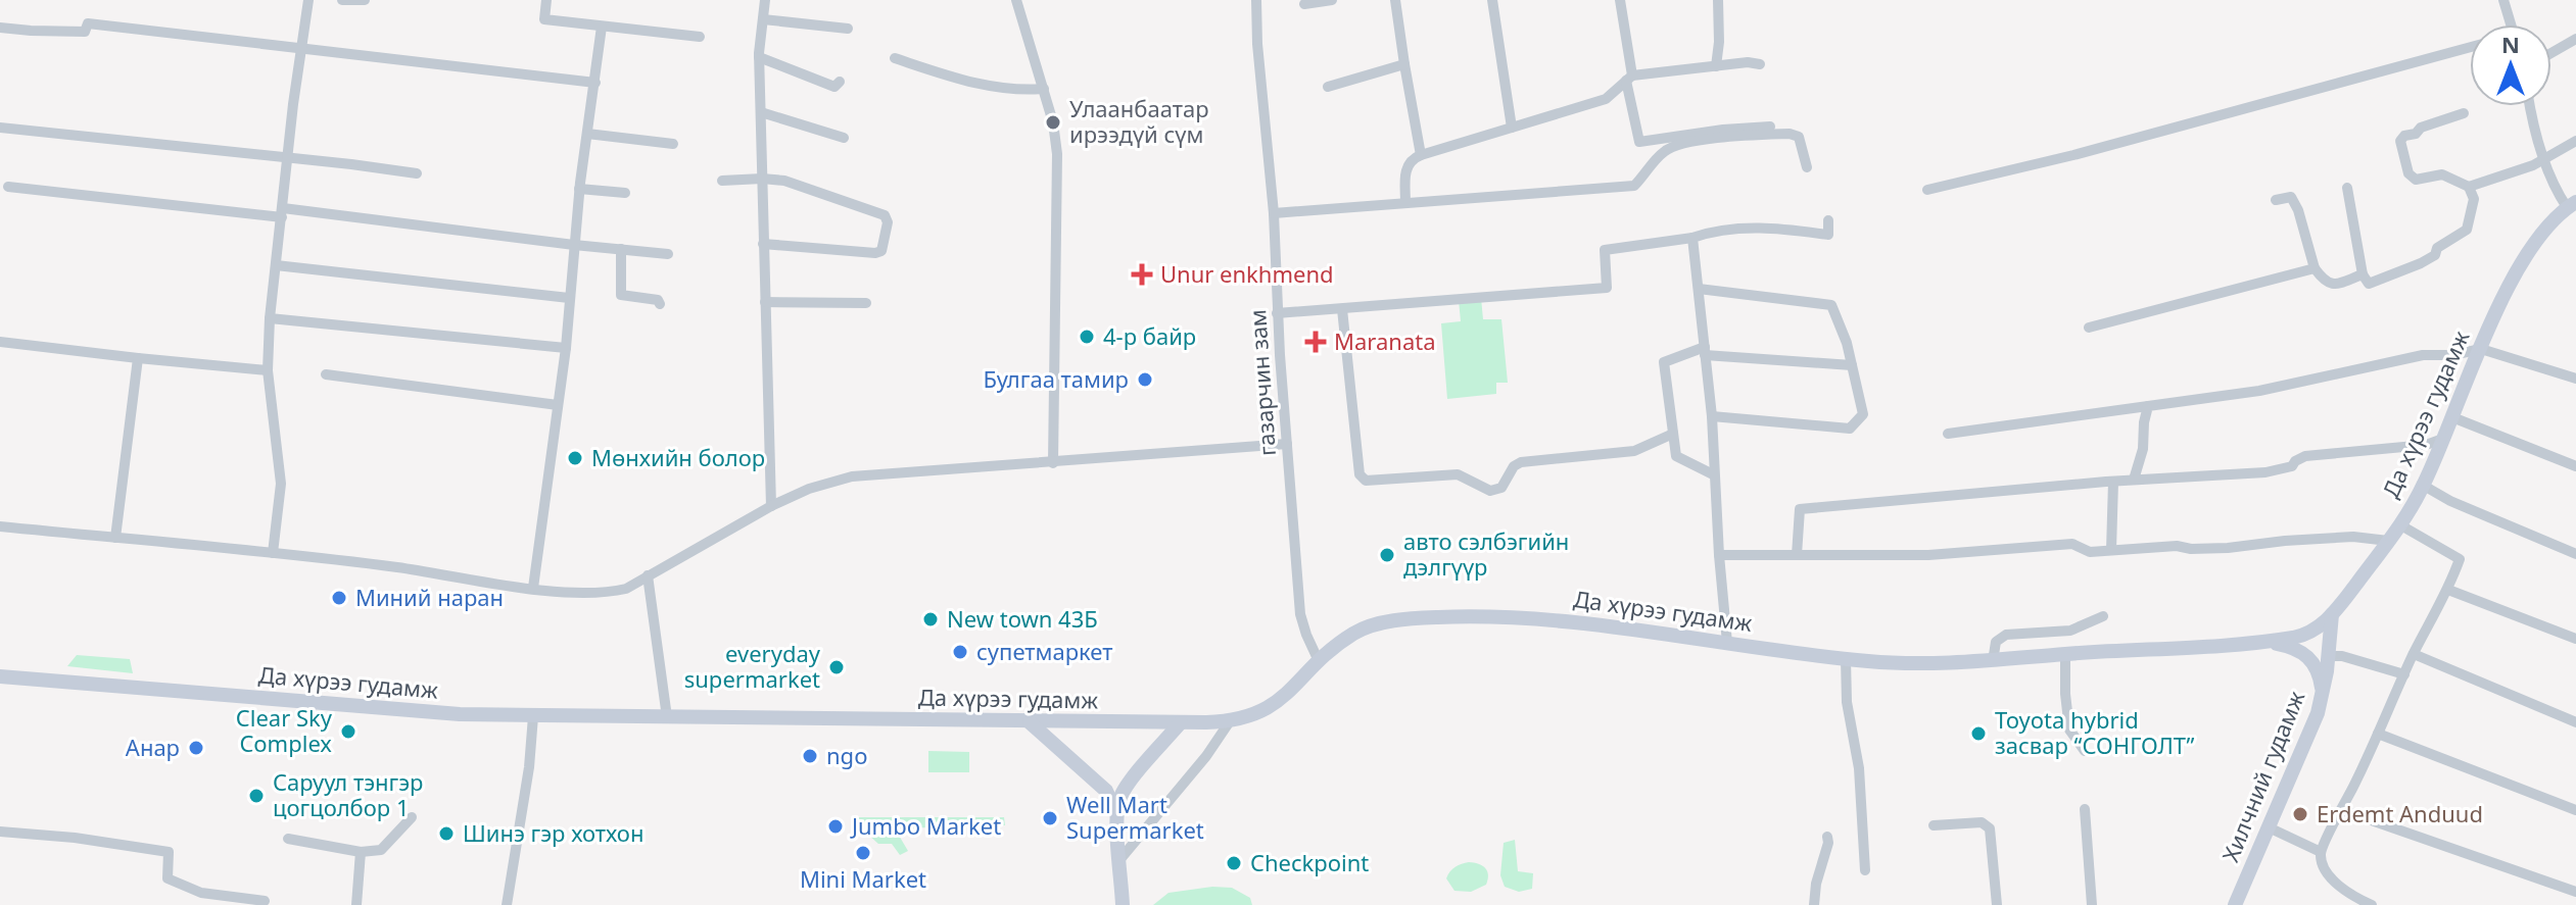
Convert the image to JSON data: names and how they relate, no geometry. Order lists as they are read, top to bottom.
{
  "streets": {
    "main road": ["Да хүрээ гудамж", "Хилчний гудамж"],
    "street": ["газарчин зам"]
  },
  "crossings": [
    ["газарчин зам", "Да хүрээ гудамж"],
    ["Да хүрээ гудамж", "Хилчний гудамж"]
  ],
  "places": {
    "other": [
      "Улаанбаатар ирээдүй сүм",
      "4-р байр",
      "Булгаа тамир",
      "Мөнхийн болор",
      "авто сэлбэгийн дэлгүүр",
      "Миний наран",
      "New town 43Б",
      "супетмаркет",
      "everyday supermarket",
      "Clear Sky Complex",
      "Toyota hybrid засвар “СОНГОЛТ”",
      "Анар",
      "ngo",
      "Саруул тэнгэр цогцолбор 1",
      "Erdemt Anduud",
      "Well Mart Supermarket",
      "Jumbo Market",
      "Шинэ гэр хотхон",
      "Mini Market",
      "Checkpoint"
    ],
    "health": ["Unur enkhmend", "Maranata"]
  },
  "north": "top"
}
